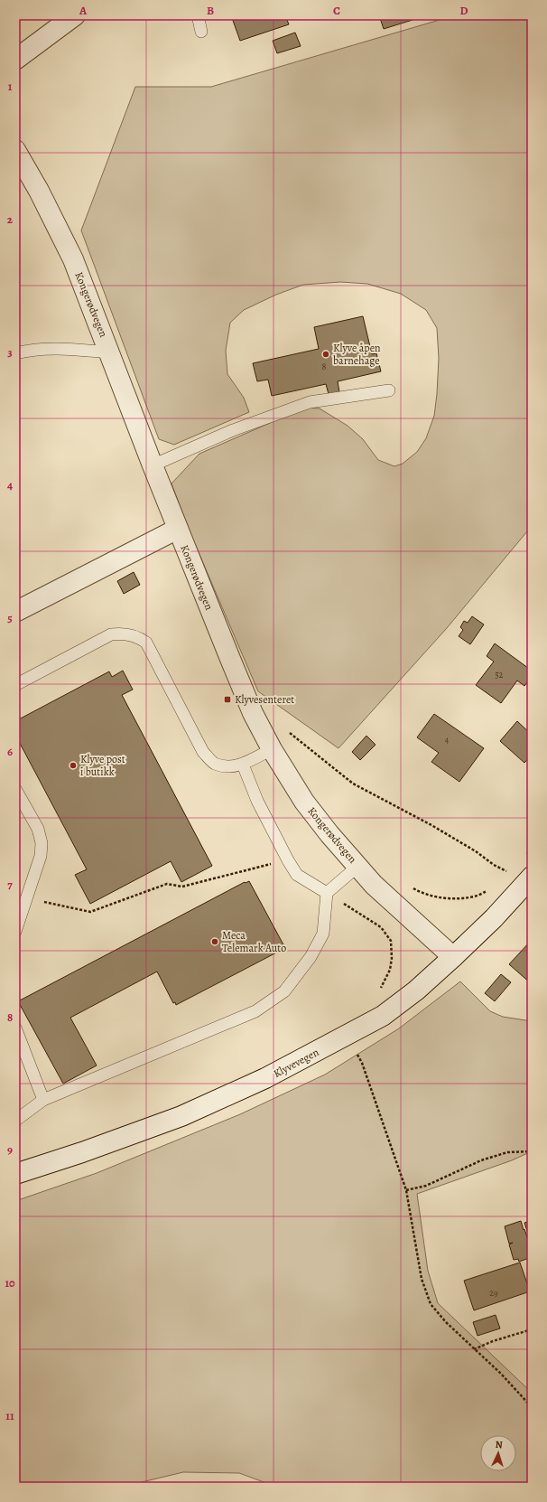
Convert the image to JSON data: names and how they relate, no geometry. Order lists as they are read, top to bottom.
{
  "streets": {
    "street": ["Kongerødvegen", "Klyvevegen"]
  },
  "crossings": [
    ["Kongerødvegen", "Klyvevegen"]
  ],
  "places": {
    "other": ["Klyve åpen barnehage", "Klyve post i butikk", "Meca Telemark Auto"],
    "transit": ["Klyvesenteret"]
  },
  "house_numbers": [
    "8",
    "52",
    "4",
    "29"
  ],
  "north": "top",
  "grid": {
    "columns": [
      "A",
      "B",
      "C",
      "D"
    ],
    "rows": [
      "1",
      "2",
      "3",
      "4",
      "5",
      "6",
      "7",
      "8",
      "9",
      "10",
      "11"
    ]
  }
}
